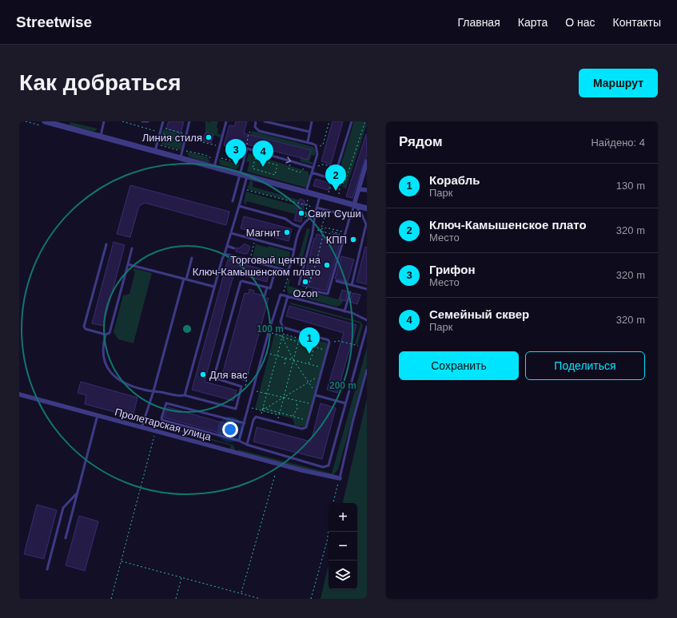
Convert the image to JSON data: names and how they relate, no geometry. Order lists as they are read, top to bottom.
{
  "streets": {
    "street": ["Пролетарская улица"]
  },
  "places": [
    "Линия стиля",
    "Свит Суши",
    "Магнит",
    "КПП",
    "Торговый центр на Ключ-Камышенском плато",
    "Ozon",
    "Для вас"
  ],
  "page": {
    "header": "Streetwise",
    "nav": [
      "Главная",
      "Карта",
      "О нас",
      "Контакты"
    ],
    "buttons": [
      "Маршрут",
      ["Сохранить", "Поделиться"]
    ],
    "title": "Как добраться",
    "heading": ["Рядом", "Найдено: 4"],
    "pins": [
      "3",
      "4",
      "2",
      "1"
    ],
    "list": [
      {
        "mark": "1",
        "name": "Корабль",
        "note": "Парк",
        "value": "130 m"
      },
      {
        "mark": "2",
        "name": "Ключ-Камышенское плато",
        "note": "Место",
        "value": "320 m"
      },
      {
        "mark": "3",
        "name": "Грифон",
        "note": "Место",
        "value": "320 m"
      },
      {
        "mark": "4",
        "name": "Семейный сквер",
        "note": "Парк",
        "value": "320 m"
      }
    ],
    "map_buttons": ["+", "−"]
  },
  "rings": ["100 m", "200 m"]
}
